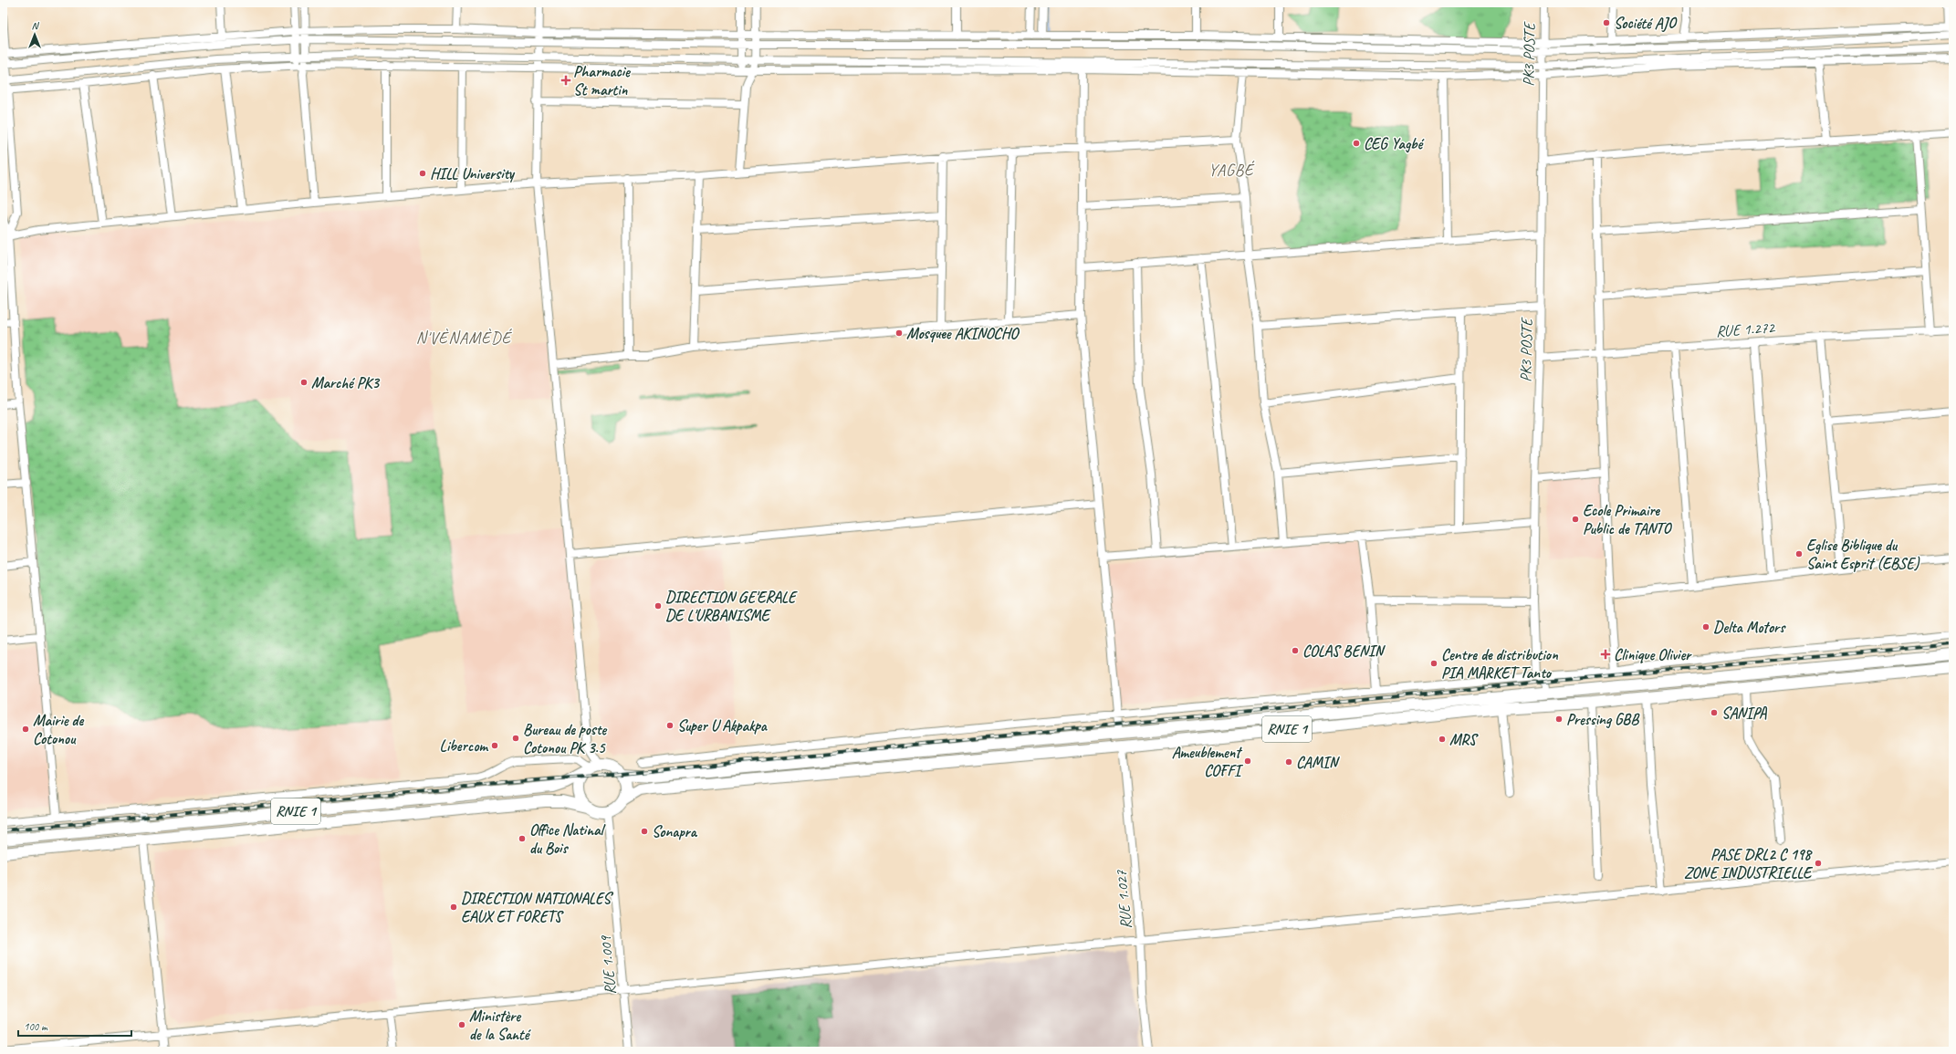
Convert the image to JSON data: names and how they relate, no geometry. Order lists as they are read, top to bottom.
{
  "streets": {
    "highway": ["RNIE 1"],
    "street": [
      "PK3 POSTE",
      "RUE 1.272",
      "RUE 1.027",
      "RUE 1.009"
    ]
  },
  "crossings": [
    ["PK3 POSTE", "RUE 1.272"],
    ["RNIE 1", "RUE 1.027"],
    ["RNIE 1", "RUE 1.009"]
  ],
  "districts": ["YAGBÉ", "N'VÈNAMÈDÉ"],
  "places": {
    "other": [
      "Société AJO",
      "CEG Yagbé",
      "HILL University",
      "Mosquee AKINOCHO",
      "Marché PK3",
      "Ecole Primaire Public de TANTO",
      "Eglise Biblique du Saint Esprit (EBSE)",
      "DIRECTION GE'ERALE DE L'URBANISME",
      "Delta Motors",
      "COLAS BENIN",
      "Centre de distribution PIA MARKET Tanto",
      "SANIPA",
      "Pressing GBB",
      "Super U Akpakpa",
      "Mairie de Cotonou",
      "Bureau de poste Cotonou PK 3.5",
      "MRS",
      "Libercom",
      "Ameublement COFFI",
      "CAMIN",
      "Sonapra",
      "Office Natinal du Bois",
      "PASE DRL2 C 198 ZONE INDUSTRIELLE",
      "DIRECTION NATIONALES EAUX ET FORETS",
      "Ministère de la Santé"
    ],
    "health": ["Pharmacie St martin", "Clinique Olivier"]
  },
  "scale_bar": "100 m",
  "north": "top"
}
